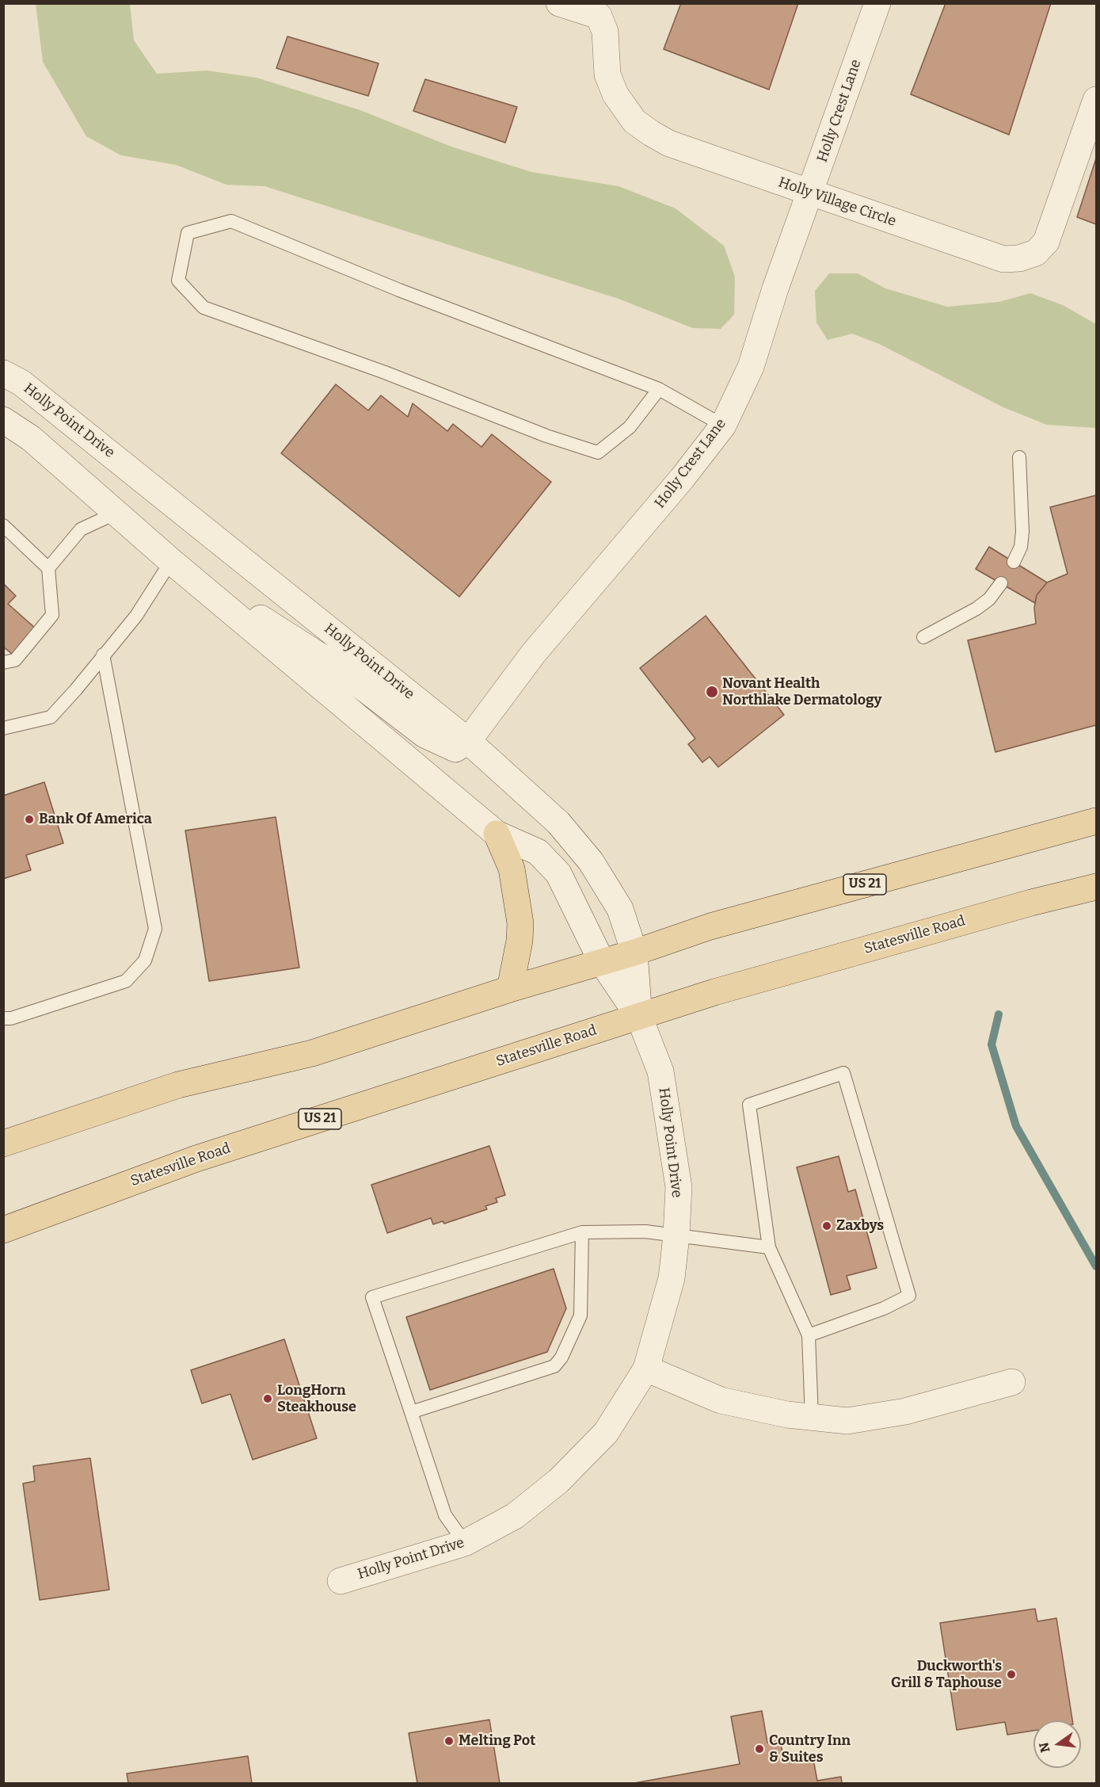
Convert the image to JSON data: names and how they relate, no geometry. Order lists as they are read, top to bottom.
{
  "streets": {
    "main road": ["US 21", "Statesville Road"],
    "street": ["Holly Crest Lane", "Holly Village Circle", "Holly Point Drive"]
  },
  "crossings": [
    ["Holly Crest Lane", "Holly Village Circle"],
    ["Holly Crest Lane", "Holly Point Drive"],
    ["Holly Point Drive", "US 21"],
    ["Holly Point Drive", "Statesville Road"]
  ],
  "places": [
    "Novant Health Northlake Dermatology",
    "Bank Of America",
    "Zaxbys",
    "LongHorn Steakhouse",
    "Duckworth's Grill & Taphouse",
    "Melting Pot",
    "Country Inn & Suites"
  ],
  "north": "left"
}
